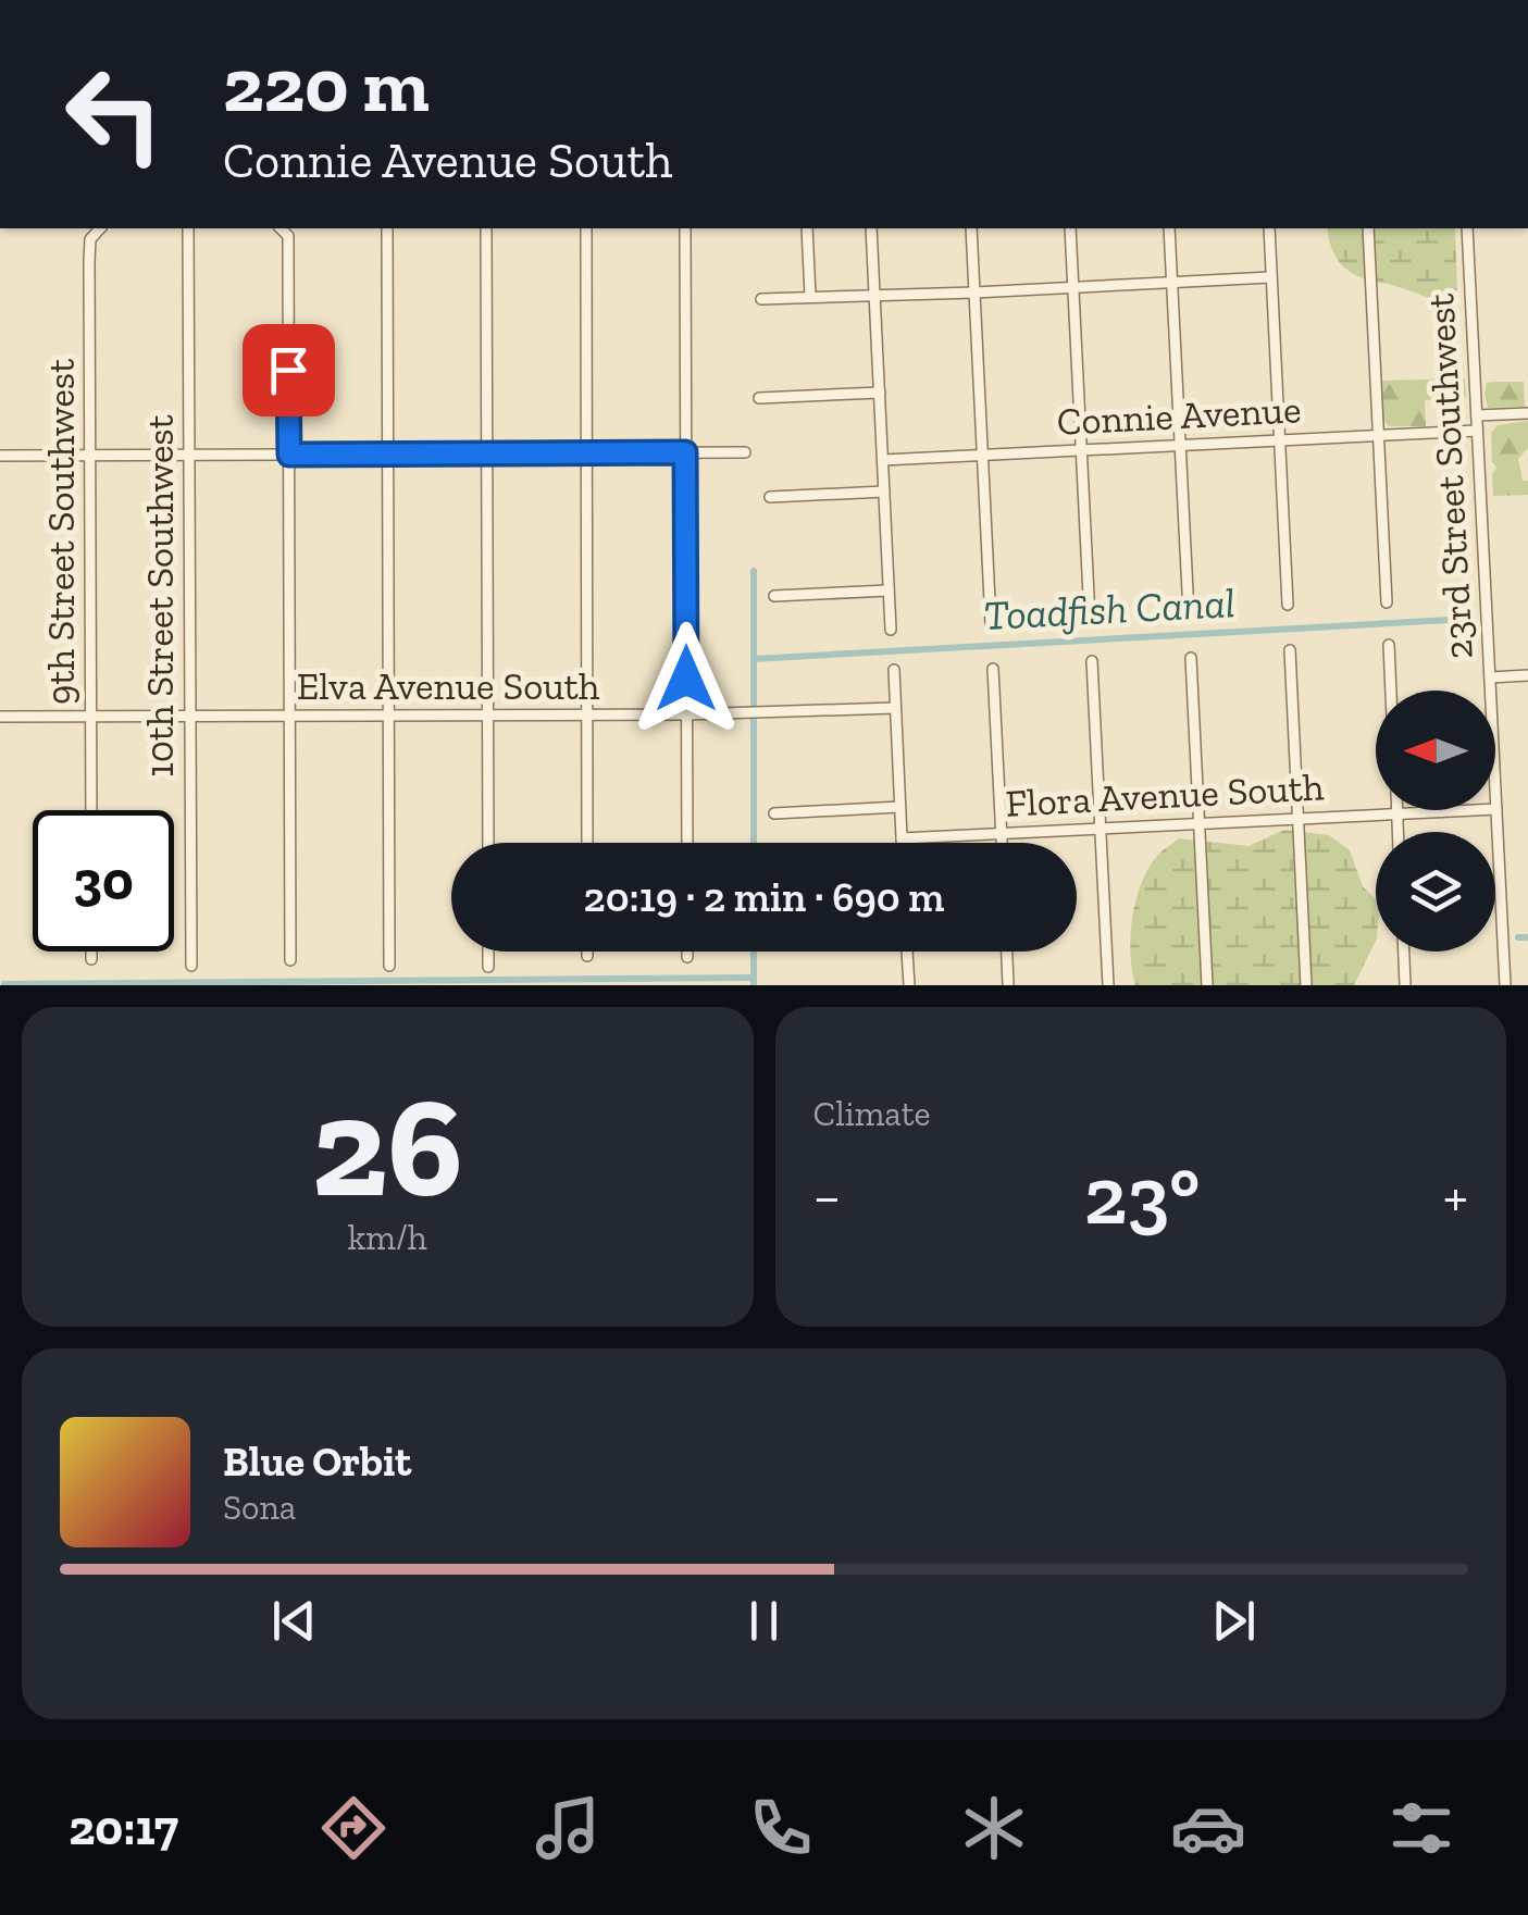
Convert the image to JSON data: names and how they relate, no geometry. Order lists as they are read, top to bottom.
{
  "streets": {
    "street": [
      "Connie Avenue",
      "23rd Street Southwest",
      "9th Street Southwest",
      "10th Street Southwest",
      "Elva Avenue South",
      "Flora Avenue South"
    ]
  },
  "crossings": [
    ["Connie Avenue", "23rd Street Southwest"],
    ["23rd Street Southwest", "Flora Avenue South"],
    ["9th Street Southwest", "Elva Avenue South"],
    ["10th Street Southwest", "Elva Avenue South"]
  ],
  "water": ["Toadfish Canal"],
  "north": "left",
  "page": {
    "turn": ["220 m", "Connie Avenue South"],
    "limit": "30",
    "trip": "20:19 · 2 min · 690 m",
    "tile": [
      ["26", "km/h"],
      "Climate"
    ],
    "heat": ["−", "23°", "+"],
    "song": ["Blue Orbit", "Sona"],
    "tabs": "20:17"
  }
}
